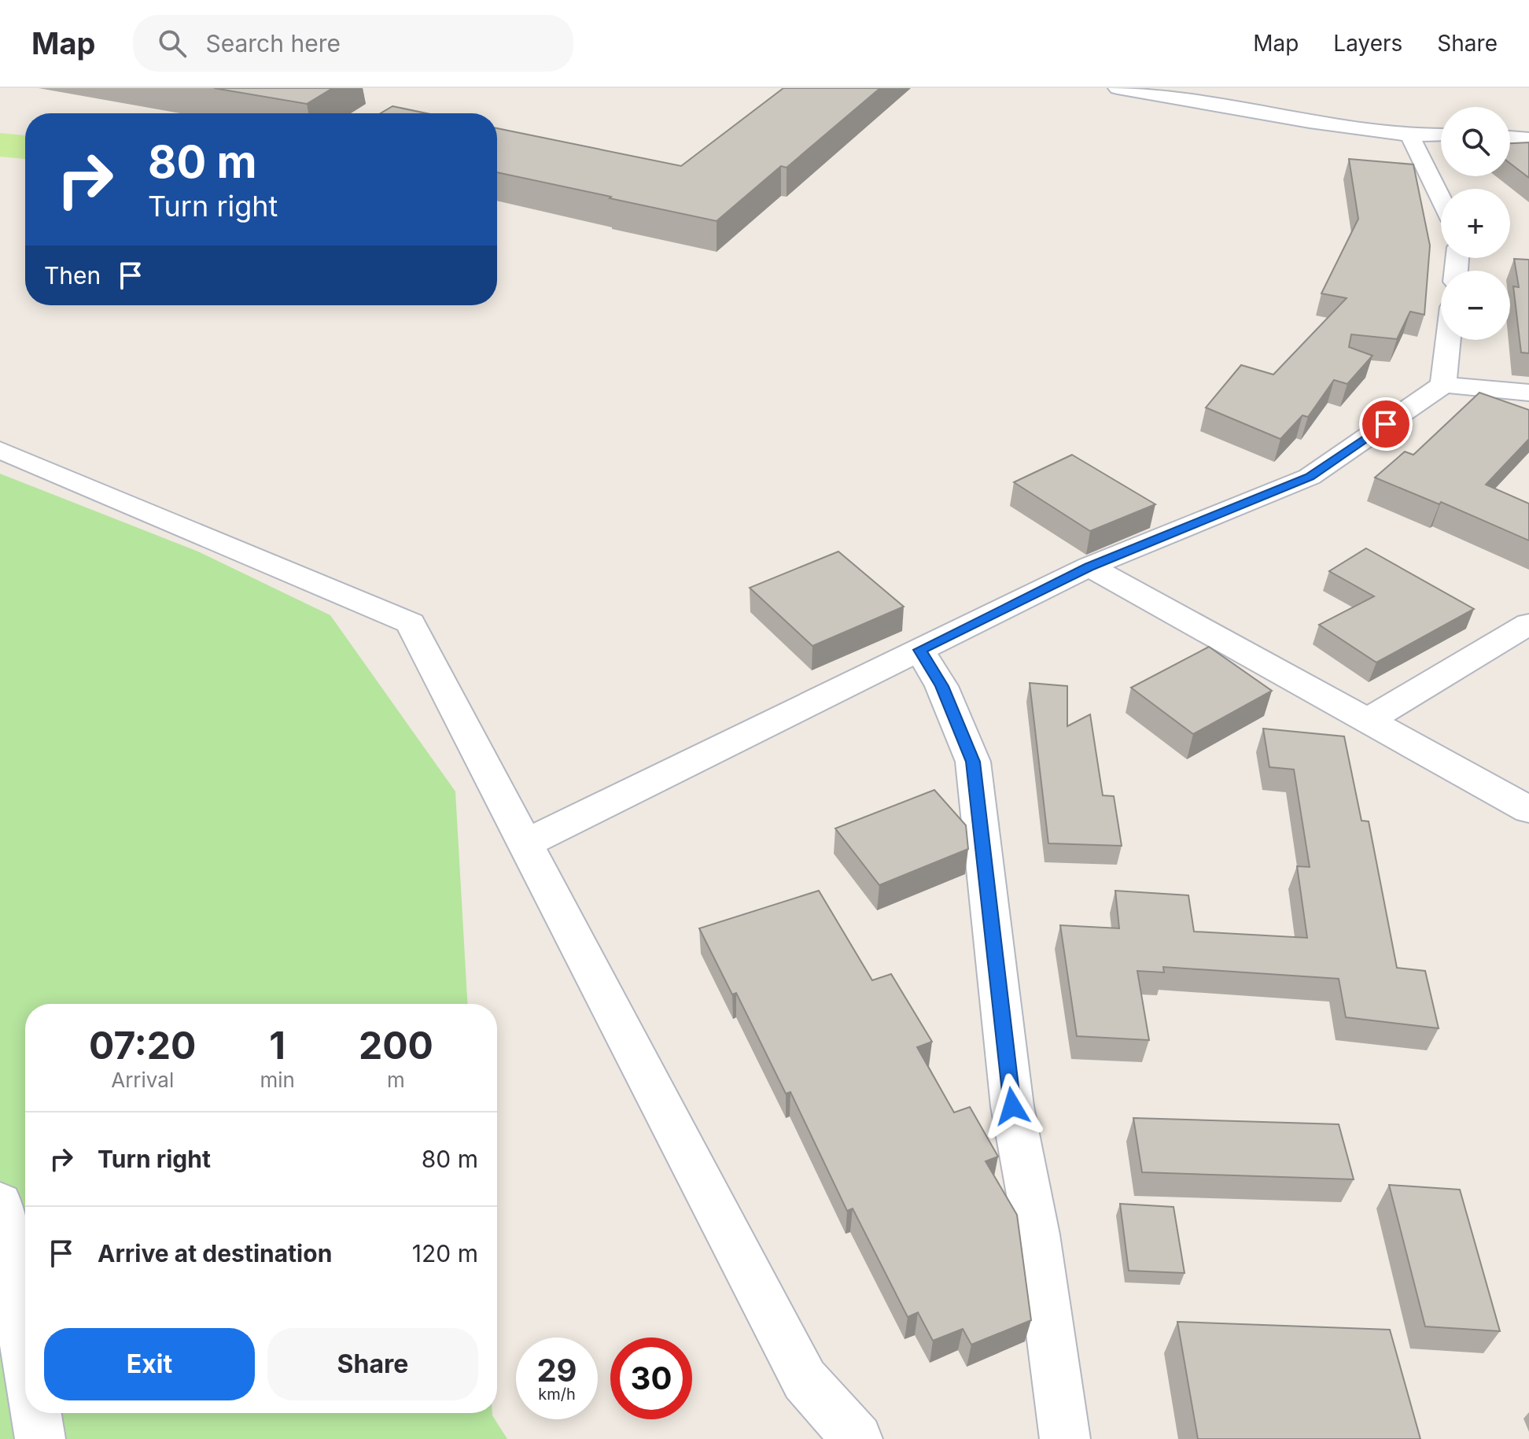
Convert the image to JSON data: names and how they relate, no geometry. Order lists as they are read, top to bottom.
{
  "page": {
    "header": "Map",
    "search": "Search here",
    "nav": ["Map", "Layers", "Share"],
    "map_buttons": ["+", "−"],
    "turn": ["80 m", "Turn right"],
    "then": "Then",
    "eta": [
      "07:20",
      "Arrival",
      "1",
      "min",
      "200",
      "m"
    ],
    "list": [
      {
        "name": "Turn right",
        "value": "80 m"
      },
      {
        "name": "Arrive at destination",
        "value": "120 m"
      }
    ],
    "buttons": ["Exit", "Share"],
    "speed": "29 km/h",
    "limit": "30"
  }
}
